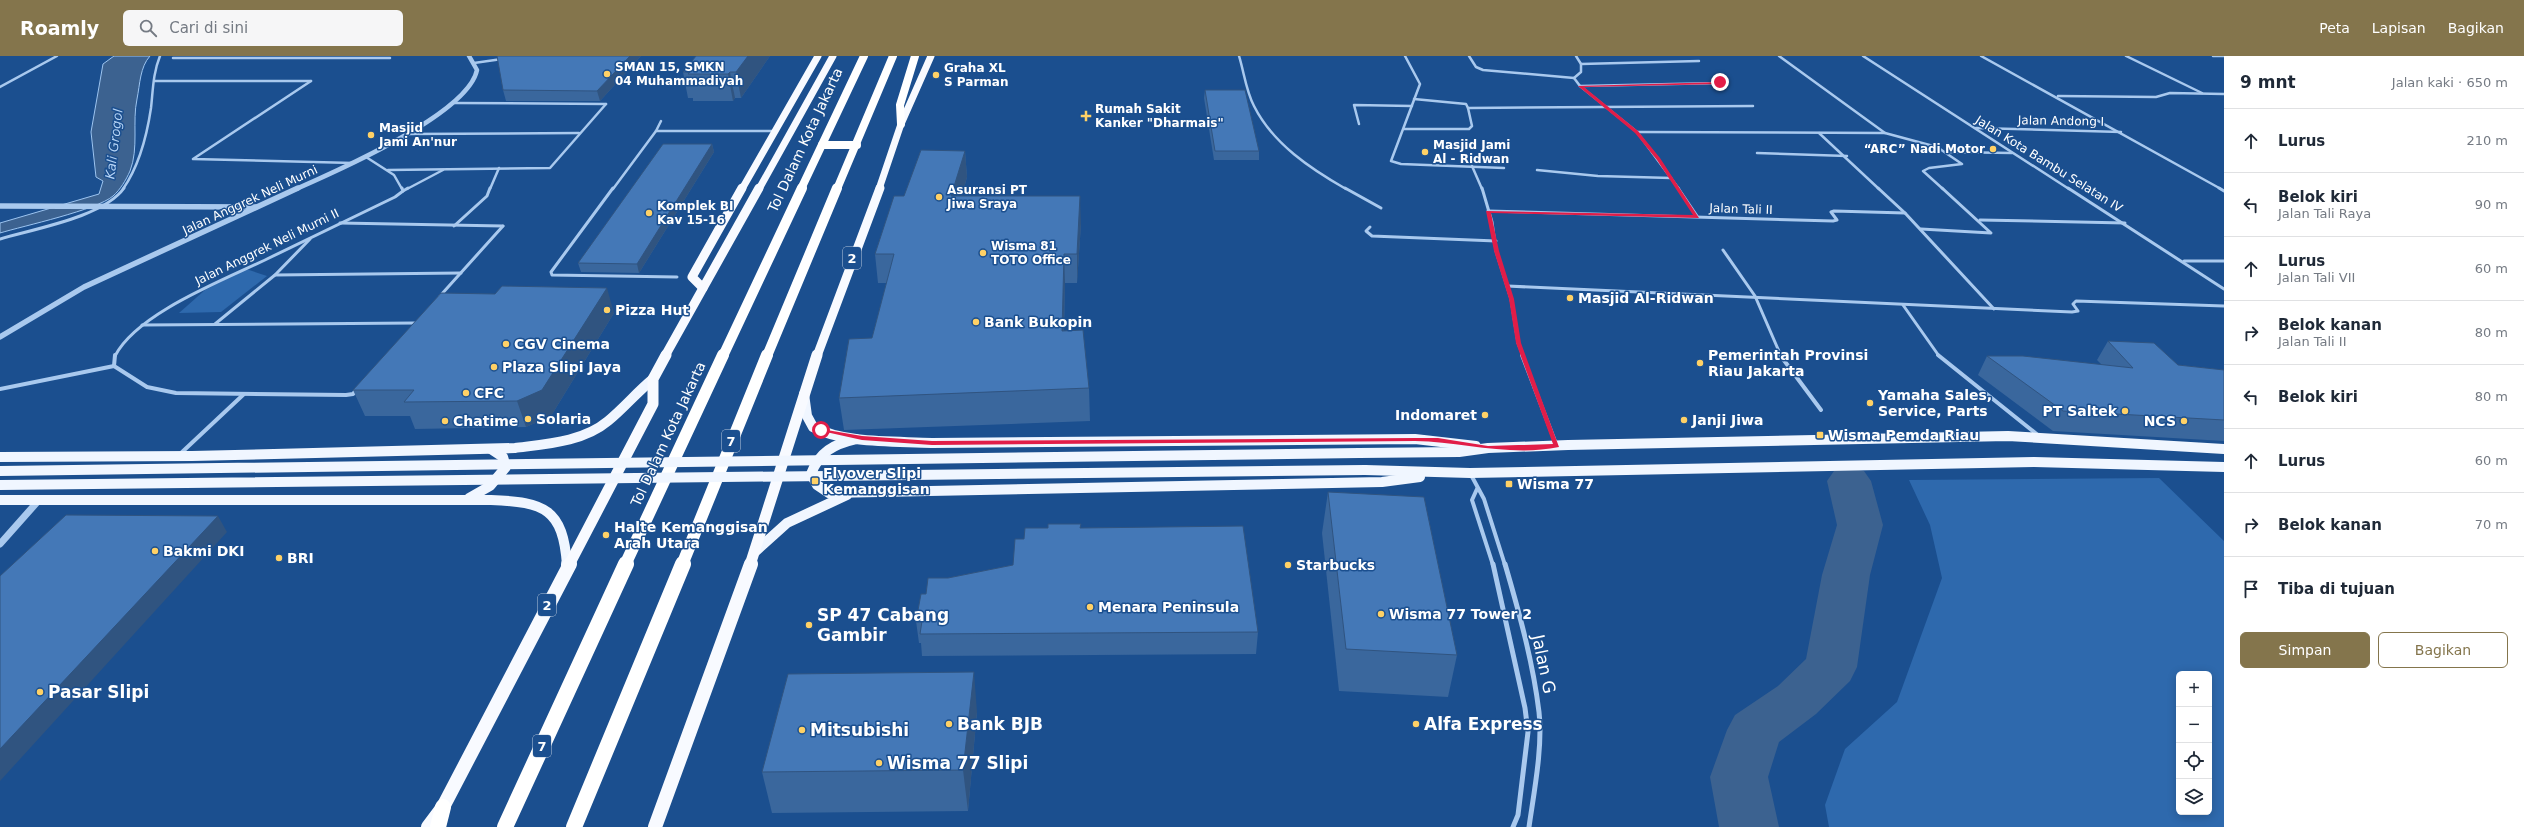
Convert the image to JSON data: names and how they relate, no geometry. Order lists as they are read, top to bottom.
{
  "streets": {
    "highway": ["Tol Dalam Kota Jakarta", "2", "7"],
    "street": [
      "Jalan Andong I",
      "Jalan Kota Bambu Selatan IV",
      "Jalan Anggrek Neli Murni",
      "Jalan Tali II",
      "Jalan Anggrek Neli Murni II",
      "Jalan G"
    ]
  },
  "crossings": [
    ["Jalan Andong I", "Jalan Kota Bambu Selatan IV"]
  ],
  "water": ["Kali Grogol"],
  "places": {
    "other": [
      "SMAN 15, SMKN 04 Muhammadiyah",
      "Graha XL S Parman",
      "Masjid Jami An'nur",
      "“ARC” Nadi Motor",
      "Masjid Jami Al - Ridwan",
      "Asuransi PT Jiwa Sraya",
      "Komplek BI Kav 15-16",
      "Wisma 81 TOTO Office",
      "Masjid Al-Ridwan",
      "Pizza Hut",
      "Bank Bukopin",
      "CGV Cinema",
      "Pemerintah Provinsi Riau Jakarta",
      "Plaza Slipi Jaya",
      "CFC",
      "Yamaha Sales, Service, Parts",
      "PT Saltek",
      "Indomaret",
      "Solaria",
      "Janji Jiwa",
      "Chatime",
      "NCS",
      "Halte Kemanggisan Arah Utara",
      "Bakmi DKI",
      "BRI",
      "Starbucks",
      "Menara Peninsula",
      "Wisma 77 Tower 2",
      "SP 47 Cabang Gambir",
      "Pasar Slipi",
      "Bank BJB",
      "Alfa Express",
      "Mitsubishi",
      "Wisma 77 Slipi"
    ],
    "health": ["Rumah Sakit Kanker \"Dharmais\""],
    "transit": ["Wisma Pemda Riau", "Flyover Slipi Kemanggisan", "Wisma 77"]
  },
  "page": {
    "header": "Roamly",
    "search": "Cari di sini",
    "nav": ["Peta", "Lapisan", "Bagikan"],
    "heading": ["9 mnt", "Jalan kaki · 650 m"],
    "list": [
      ["Lurus", "210 m"],
      ["Belok kiri", "Jalan Tali Raya", "90 m"],
      ["Lurus", "Jalan Tali VII", "60 m"],
      ["Belok kanan", "Jalan Tali II", "80 m"],
      ["Belok kiri", "80 m"],
      ["Lurus", "60 m"],
      ["Belok kanan", "70 m"],
      "Tiba di tujuan"
    ],
    "buttons": ["Simpan", "Bagikan"],
    "map_buttons": ["+", "−"]
  }
}
